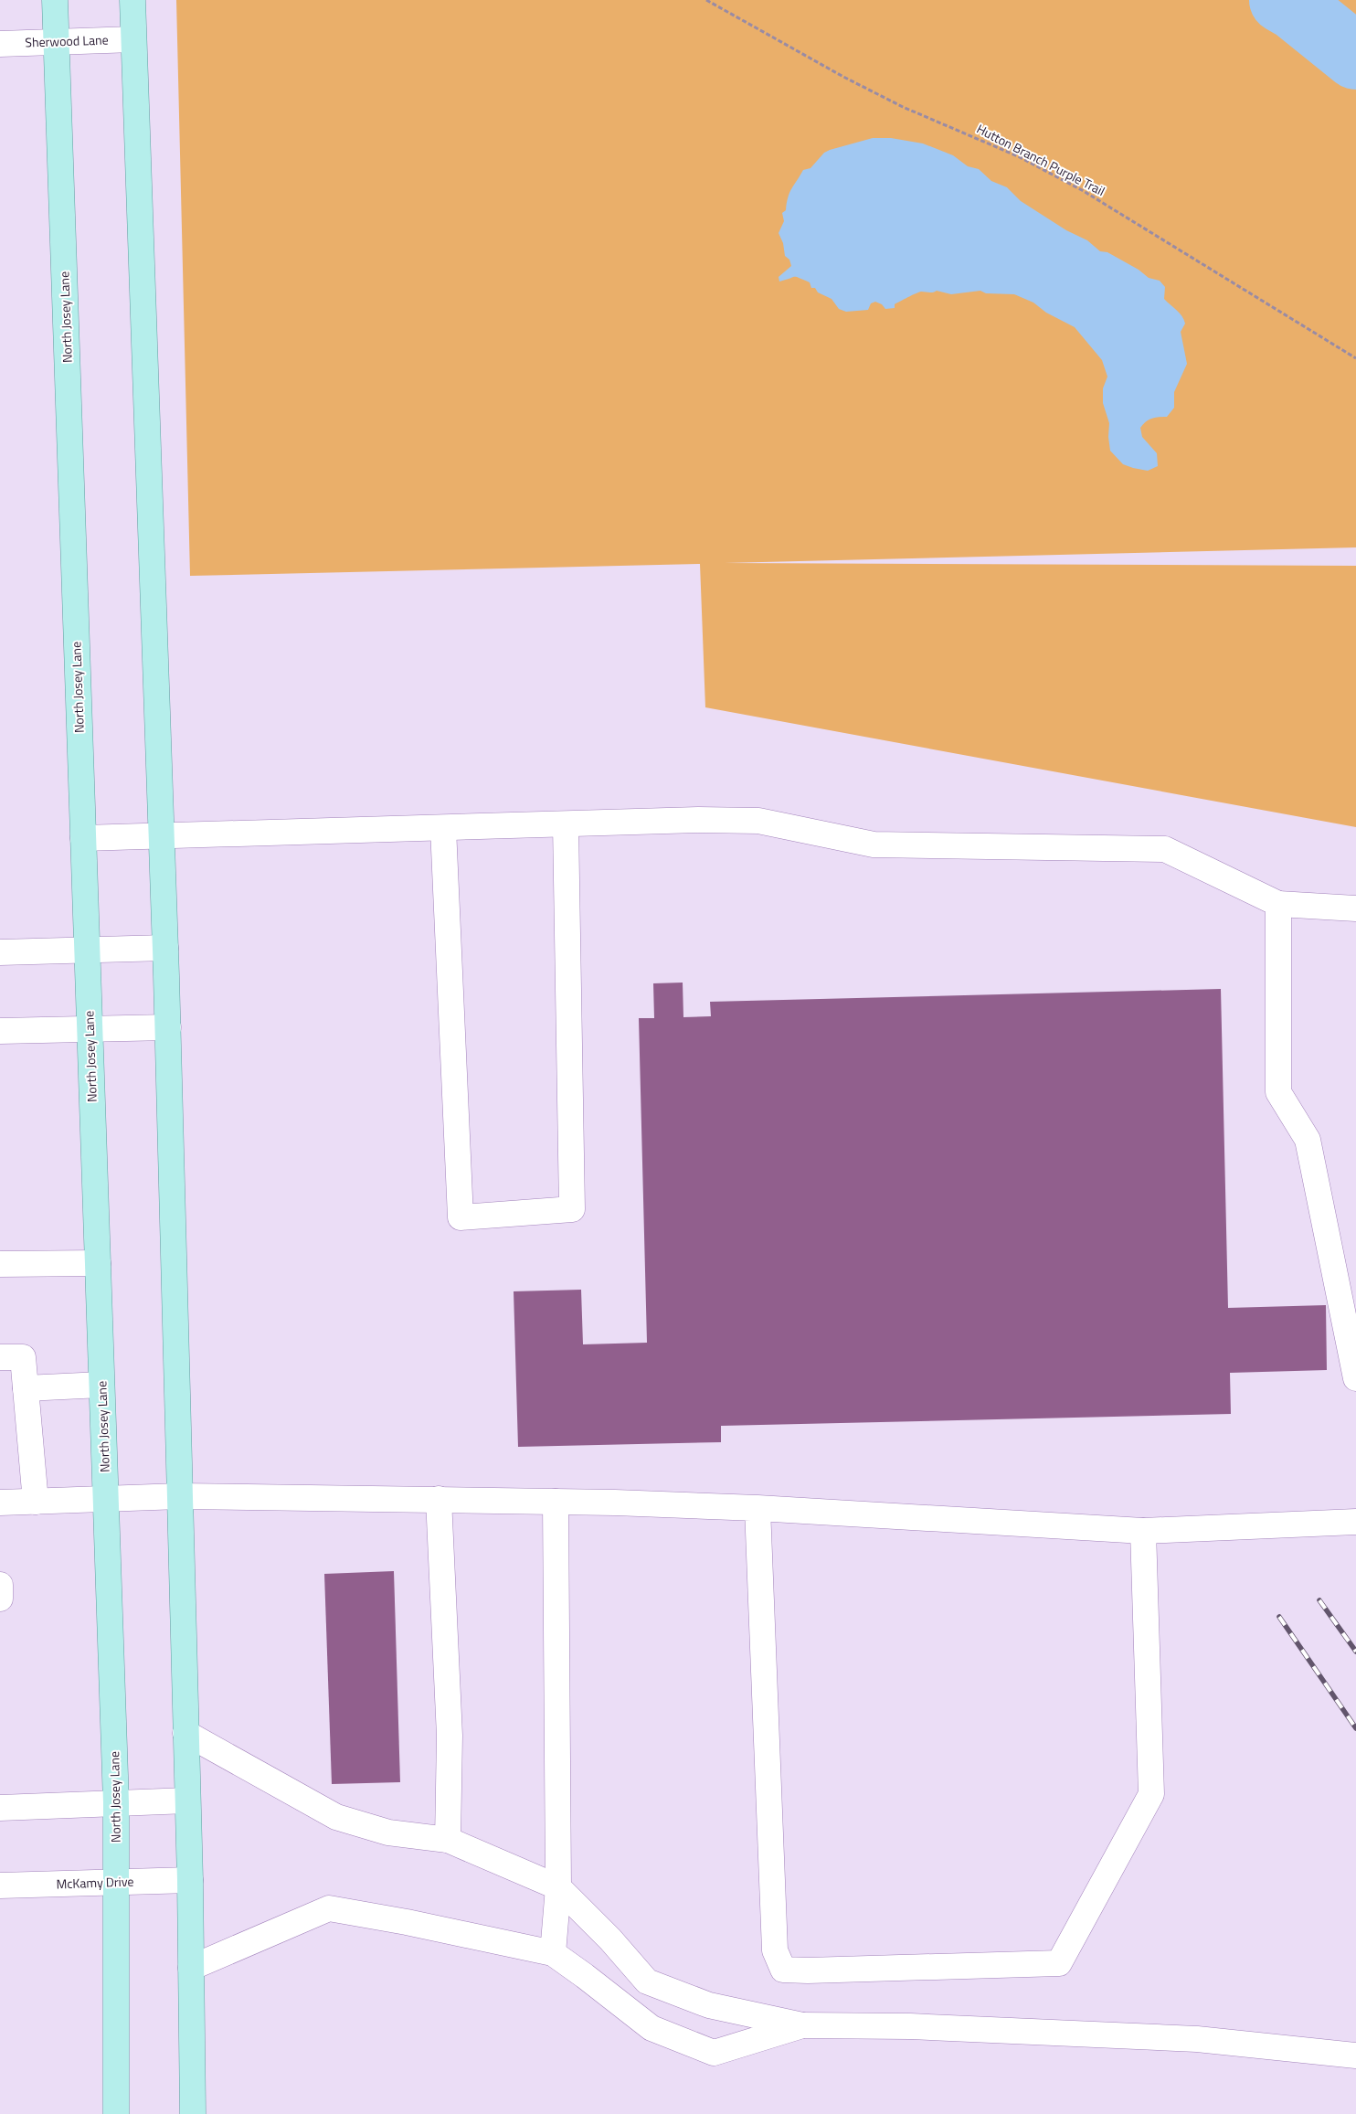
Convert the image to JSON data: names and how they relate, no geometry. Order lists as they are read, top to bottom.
{
  "streets": {
    "main road": ["North Josey Lane"],
    "street": ["Sherwood Lane", "McKamy Drive"],
    "path": ["Hutton Branch Purple Trail"]
  },
  "crossings": [
    ["Sherwood Lane", "North Josey Lane"],
    ["North Josey Lane", "McKamy Drive"]
  ]
}
